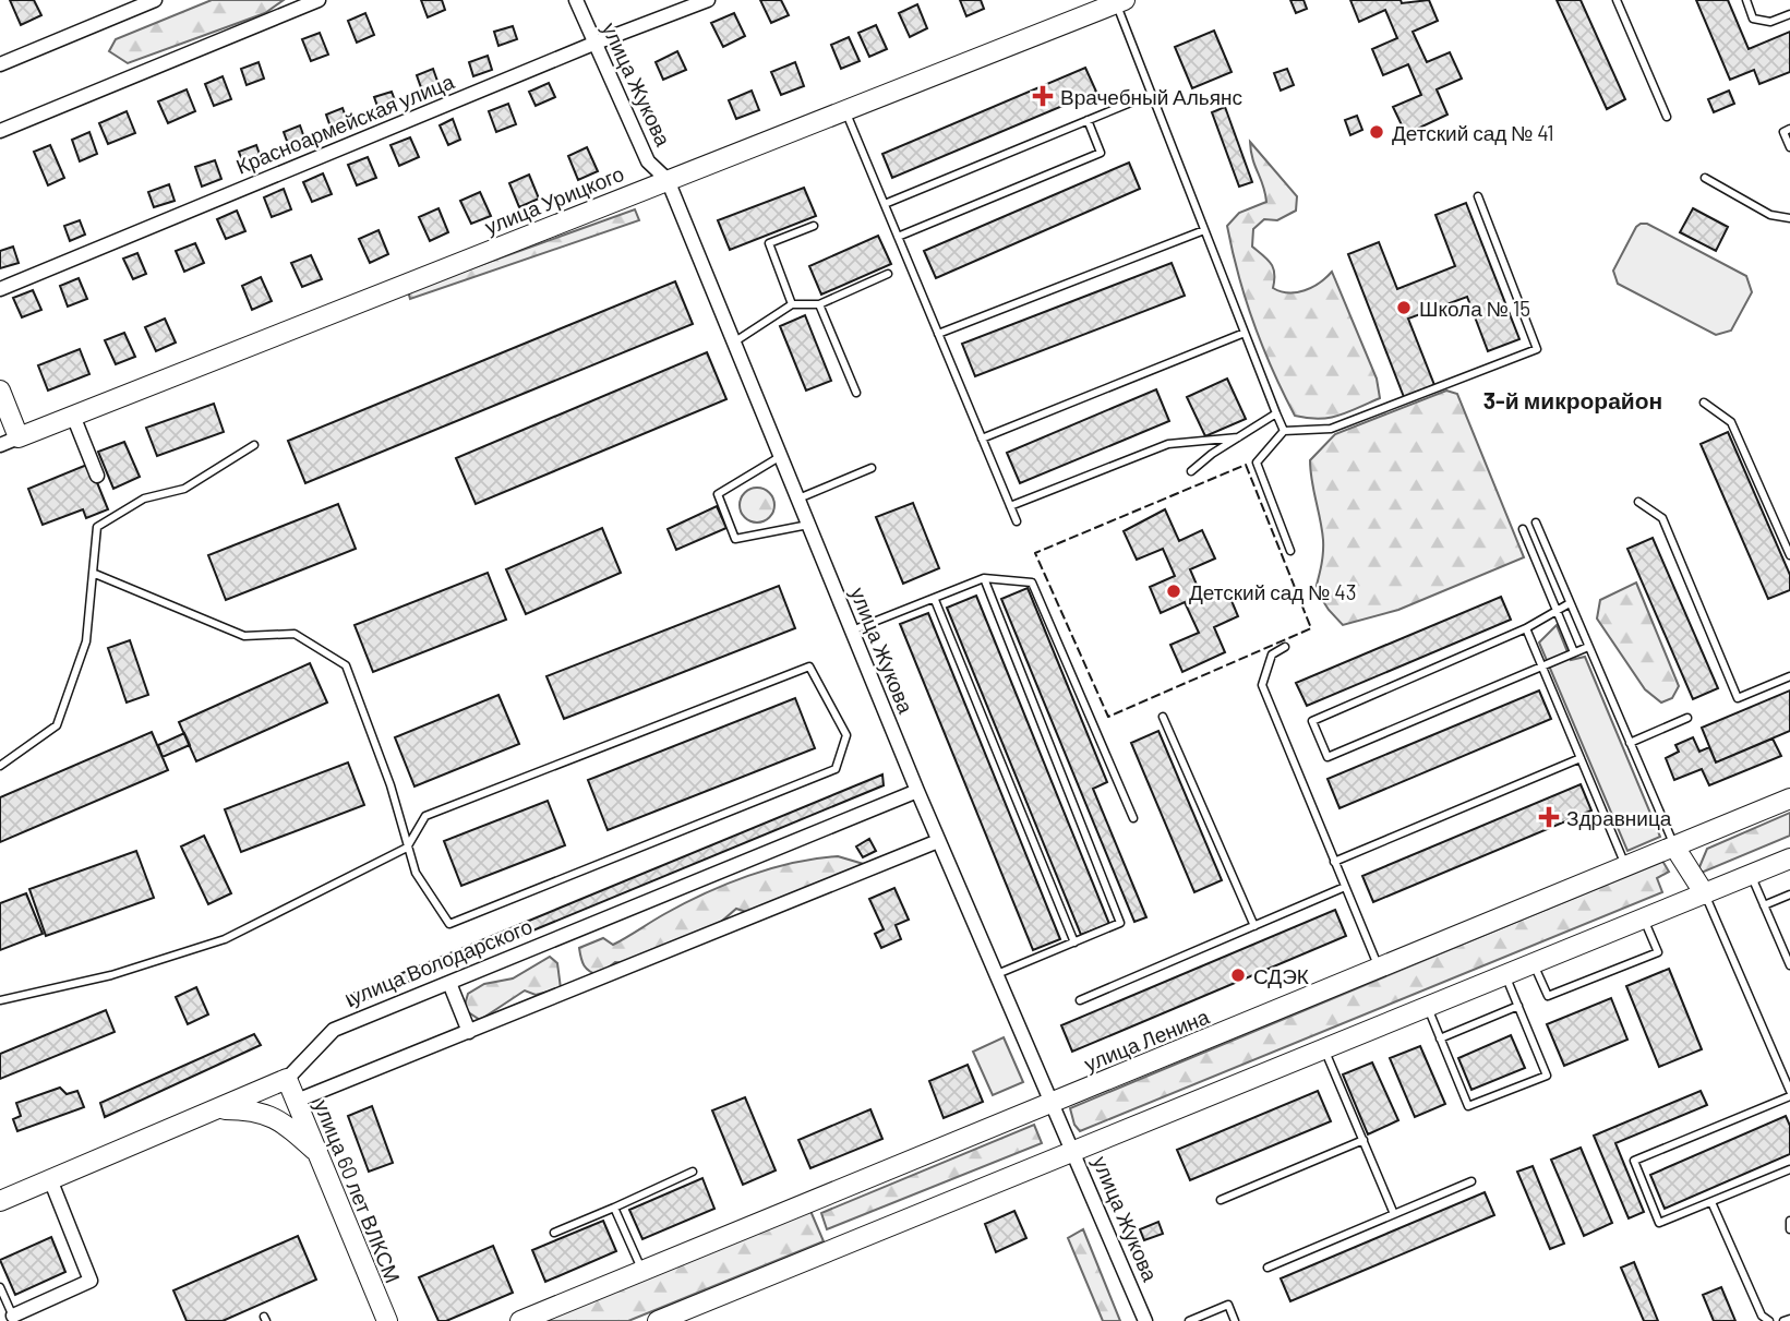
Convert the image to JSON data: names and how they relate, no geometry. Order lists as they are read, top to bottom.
{
  "streets": {
    "street": [
      "улица Жукова",
      "Красноармейская улица",
      "улица Урицкого",
      "улица Володарского",
      "улица Ленина",
      "улица 60 лет ВЛКСМ"
    ]
  },
  "crossings": [
    ["улица Жукова", "Красноармейская улица"],
    ["улица Жукова", "улица Урицкого"],
    ["улица Жукова", "улица Володарского"],
    ["улица Жукова", "улица Ленина"],
    ["улица Володарского", "улица 60 лет ВЛКСМ"]
  ],
  "districts": ["3-й микрорайон"],
  "places": {
    "health": ["Врачебный Альянс", "Здравница"],
    "other": [
      "Детский сад № 41",
      "Школа № 15",
      "Детский сад № 43",
      "СДЭК"
    ]
  }
}
